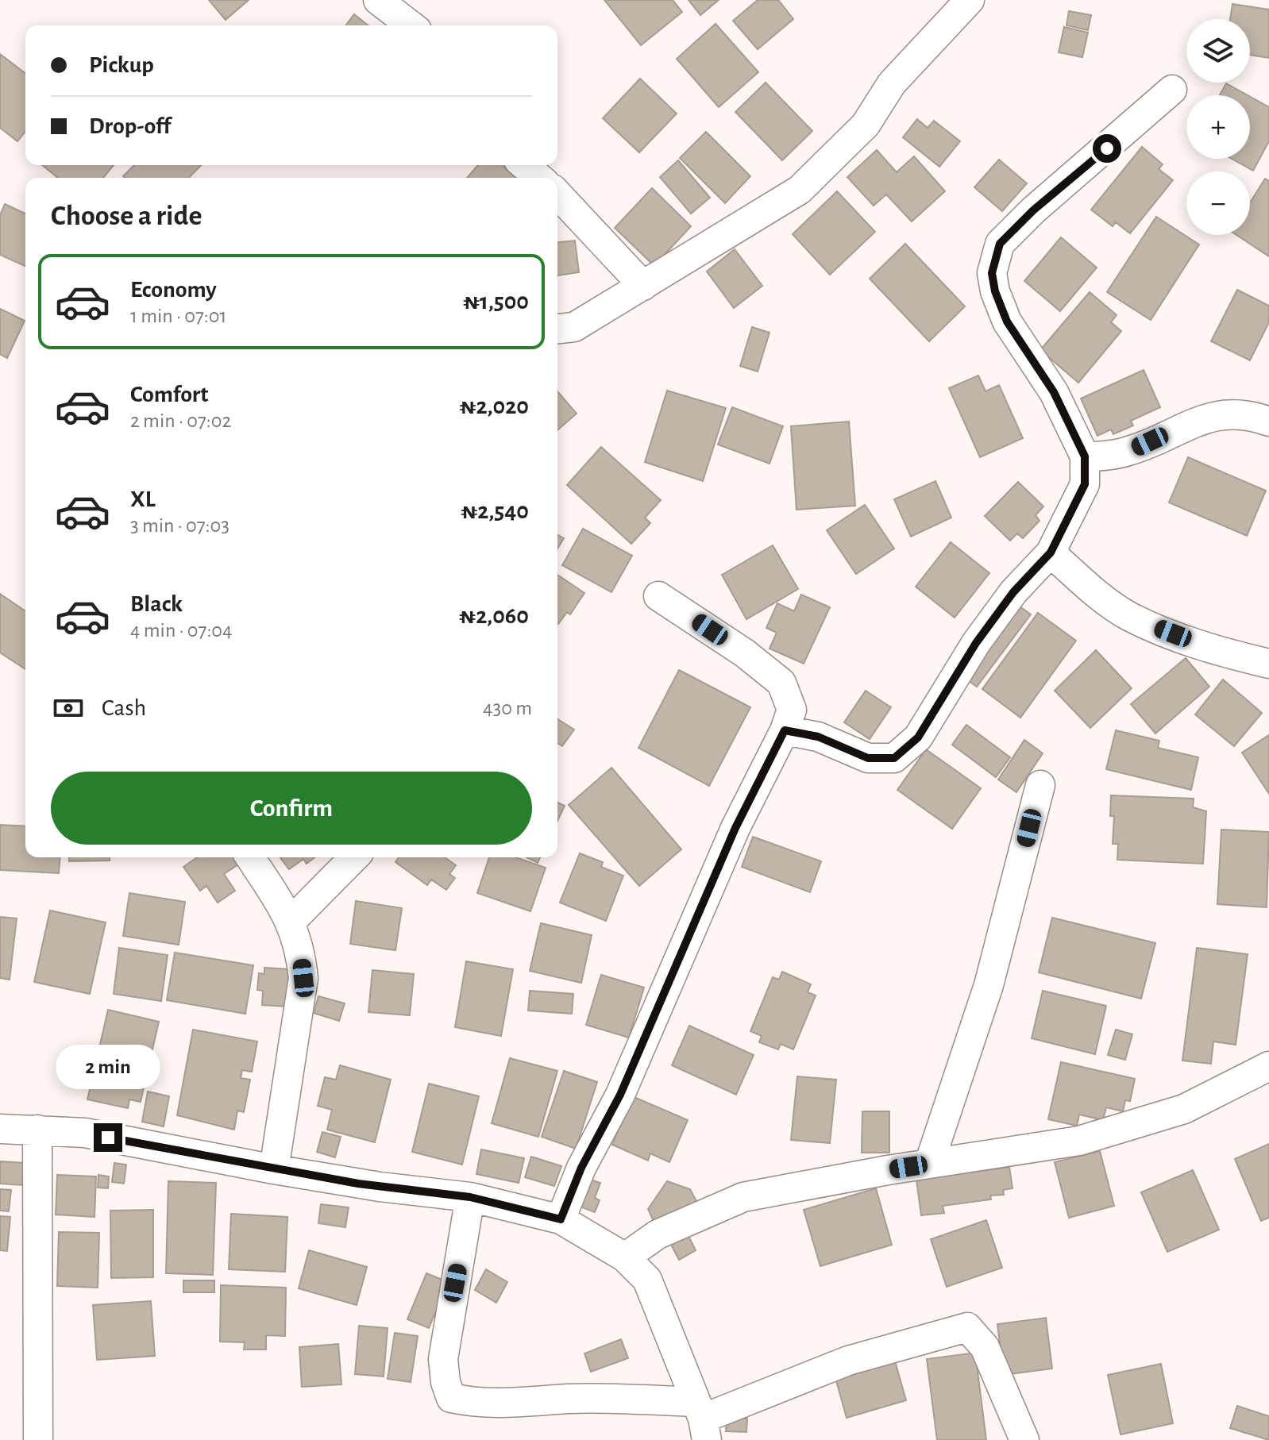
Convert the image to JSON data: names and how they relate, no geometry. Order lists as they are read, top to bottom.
{
  "page": {
    "map_buttons": ["+", "−"],
    "banner": ["Pickup", "Drop-off"],
    "heading": "Choose a ride",
    "list": [
      {
        "name": "Economy",
        "note": "1 min · 07:01",
        "value": "₦1,500"
      },
      {
        "name": "Comfort",
        "note": "2 min · 07:02",
        "value": "₦2,020"
      },
      {
        "name": "XL",
        "note": "3 min · 07:03",
        "value": "₦2,540"
      },
      {
        "name": "Black",
        "note": "4 min · 07:04",
        "value": "₦2,060"
      }
    ],
    "pay": ["Cash", "430 m"],
    "buttons": "Confirm",
    "bubble": "2 min"
  }
}
